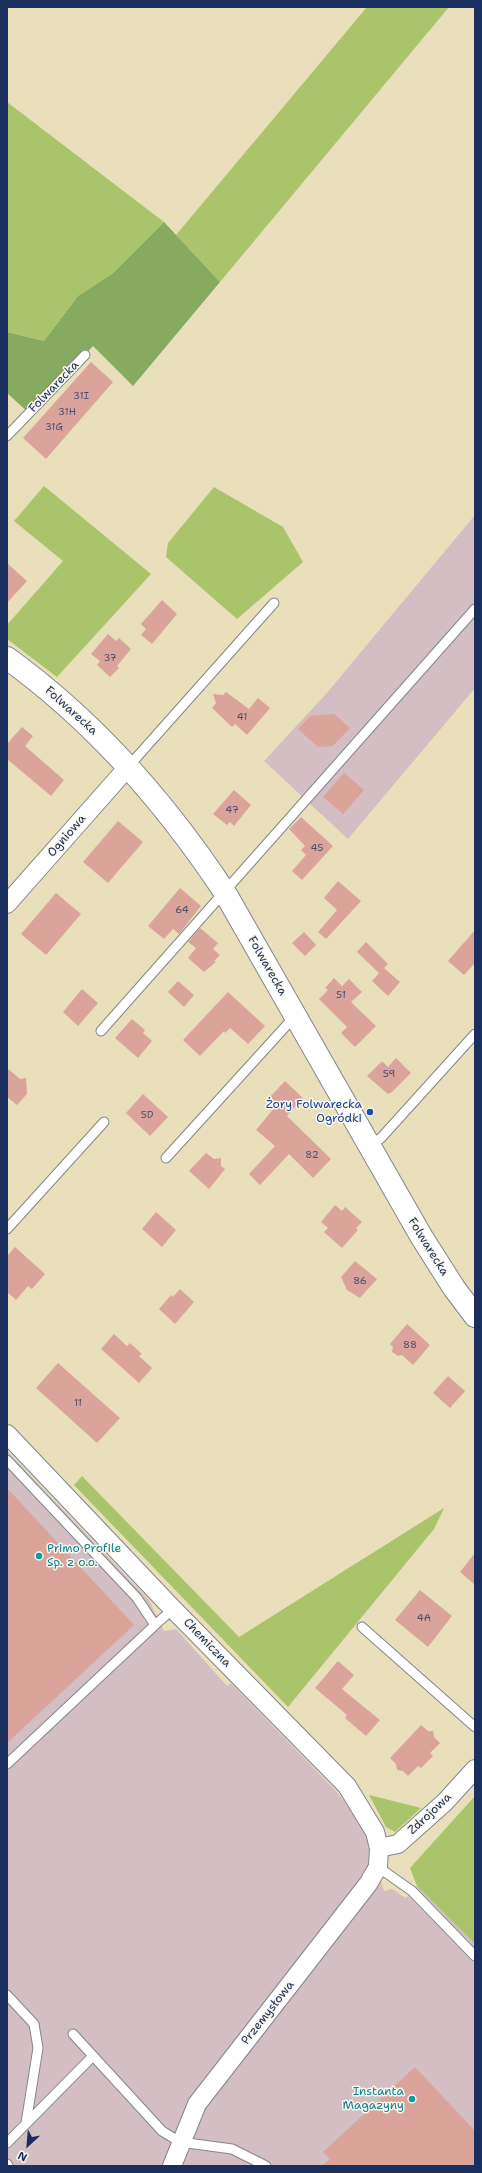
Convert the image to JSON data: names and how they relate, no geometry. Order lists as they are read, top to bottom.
{
  "streets": {
    "street": [
      "Folwarecka",
      "Ogniowa",
      "Chemiczna",
      "Zdrojowa",
      "Przemysłowa"
    ]
  },
  "crossings": [
    ["Folwarecka", "Ogniowa"],
    ["Chemiczna", "Zdrojowa"],
    ["Chemiczna", "Przemysłowa"]
  ],
  "places": ["Żory Folwarecka Ogródki", "Primo Profile Sp. z o.o.", "Instanta Magazyny"],
  "house_numbers": [
    "31I",
    "31H",
    "31G",
    "37",
    "41",
    "47",
    "45",
    "64",
    "51",
    "59",
    "5D",
    "82",
    "86",
    "88",
    "11",
    "4A"
  ],
  "north": "bottom left"
}
